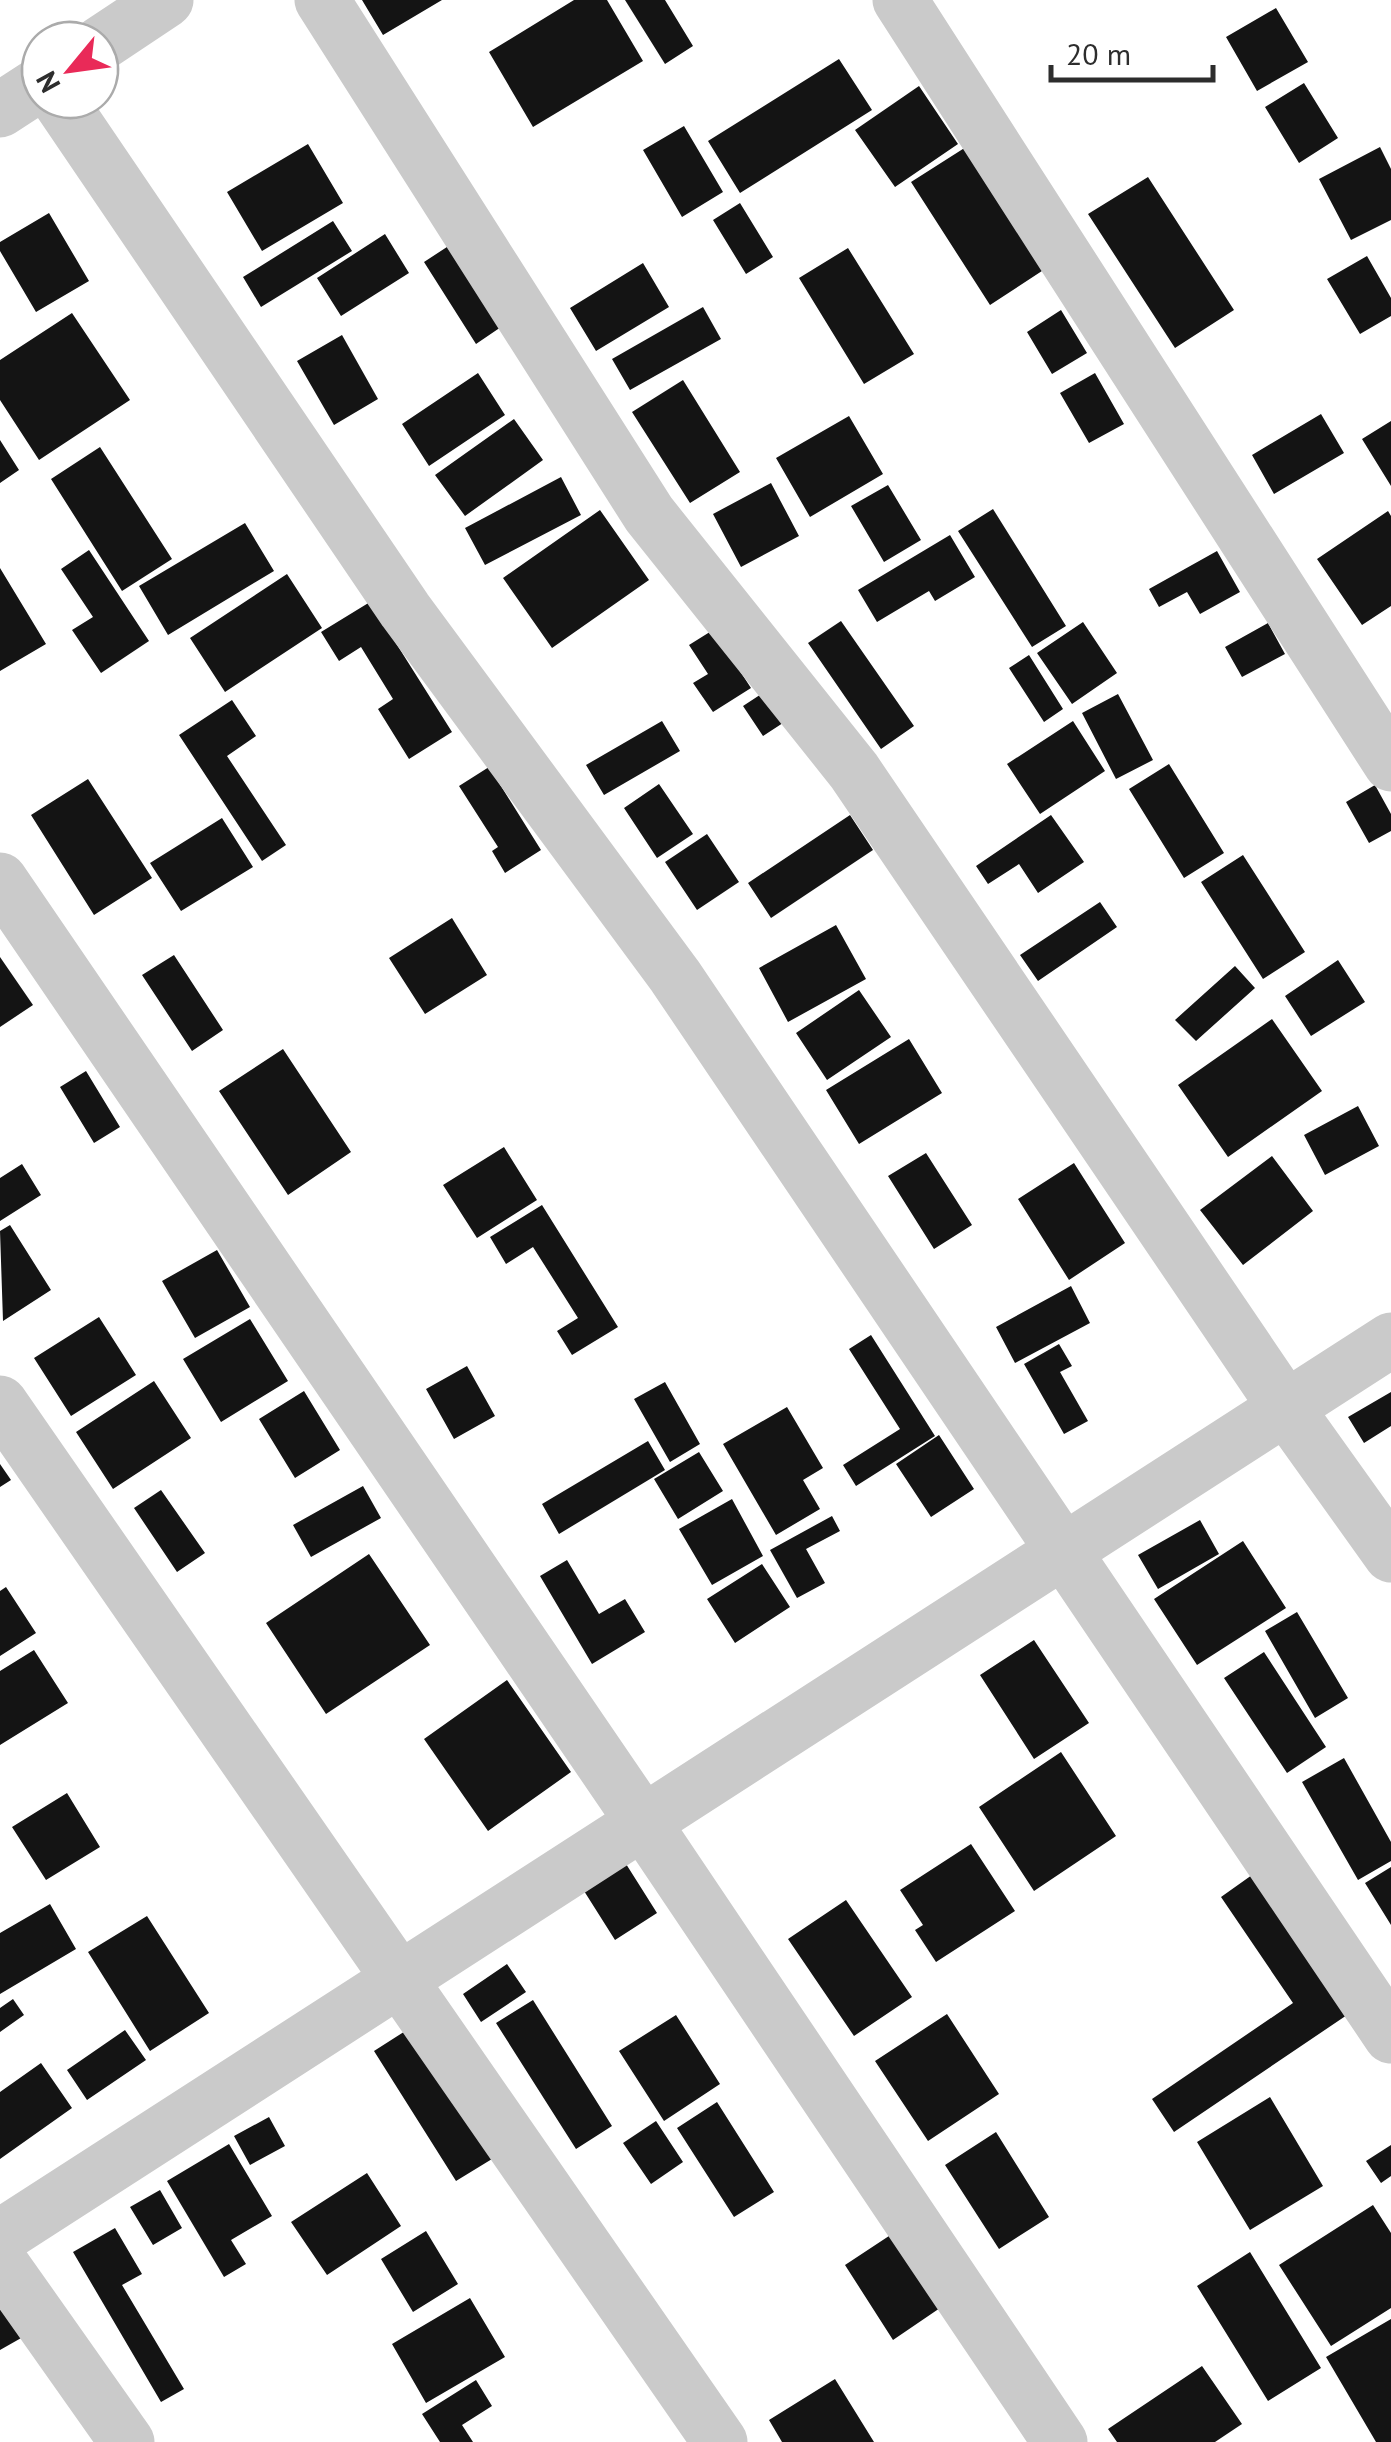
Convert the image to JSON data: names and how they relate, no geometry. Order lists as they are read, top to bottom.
{
  "scale_bar": "20 m",
  "north": "bottom left"
}
